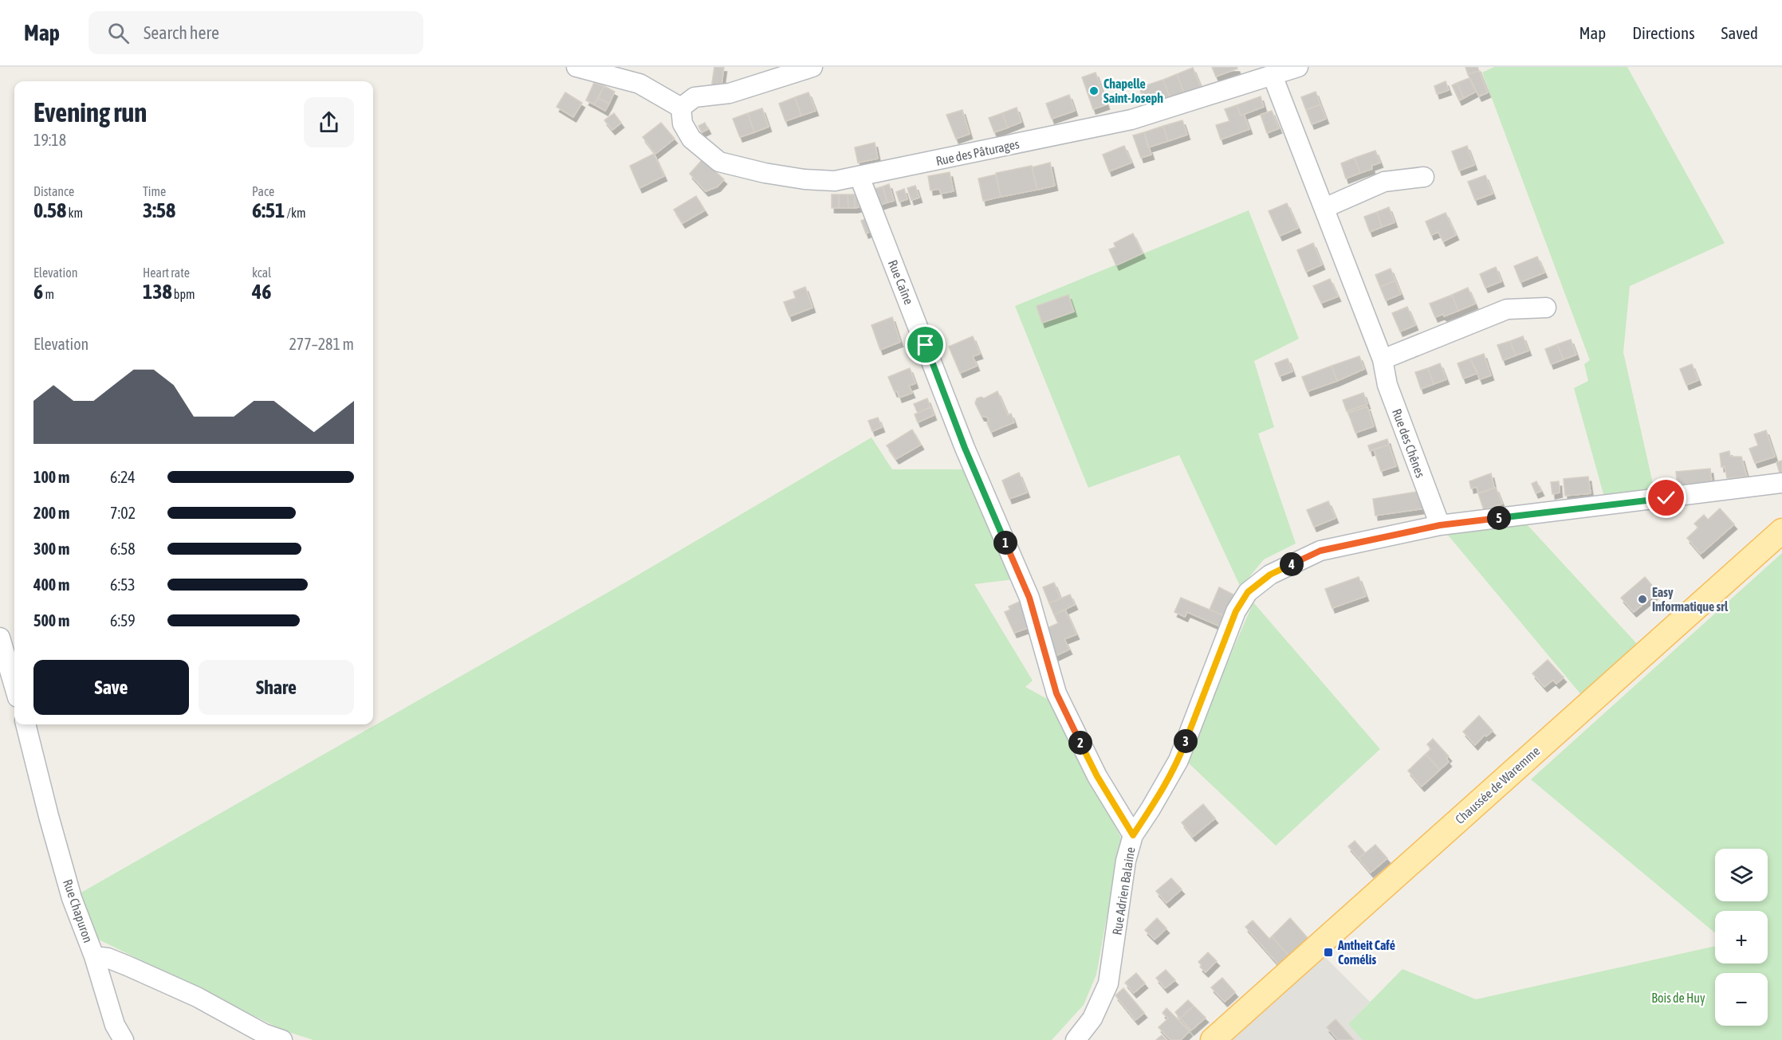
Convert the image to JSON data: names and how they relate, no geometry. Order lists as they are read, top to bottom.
{
  "streets": {
    "main road": ["Chaussée de Waremme"],
    "street": [
      "Rue des Pâturages",
      "Rue Caîne",
      "Rue des Chênes",
      "Rue Adrien Balaine",
      "Rue Chapuron"
    ]
  },
  "crossings": [
    ["Rue des Pâturages", "Rue Caîne"],
    ["Rue des Pâturages", "Rue des Chênes"],
    ["Rue Caîne", "Rue Adrien Balaine"],
    ["Rue des Chênes", "Rue Adrien Balaine"]
  ],
  "parks": ["Bois de Huy"],
  "places": {
    "other": ["Chapelle Saint-Joseph", "Easy Informatique srl"],
    "transit": ["Antheit Café Cornélis"]
  },
  "page": {
    "header": "Map",
    "search": "Search here",
    "nav": ["Map", "Directions", "Saved"],
    "heading": ["Evening run", "19:18"],
    "stats": [
      ["Distance", "0.58 km"],
      ["Time", "3:58"],
      ["Pace", "6:51 /km"],
      ["Elevation", "6 m"],
      ["Heart rate", "138 bpm"],
      ["kcal", "46"]
    ],
    "chart": ["Elevation", "277–281 m"],
    "list": [
      {
        "name": "100 m",
        "note": "6:24"
      },
      {
        "name": "200 m",
        "note": "7:02"
      },
      {
        "name": "300 m",
        "note": "6:58"
      },
      {
        "name": "400 m",
        "note": "6:53"
      },
      {
        "name": "500 m",
        "note": "6:59"
      }
    ],
    "pins": [
      "5",
      "1",
      "4",
      "3",
      "2"
    ],
    "buttons": ["Save", "Share"],
    "map_buttons": ["+", "−"]
  }
}
